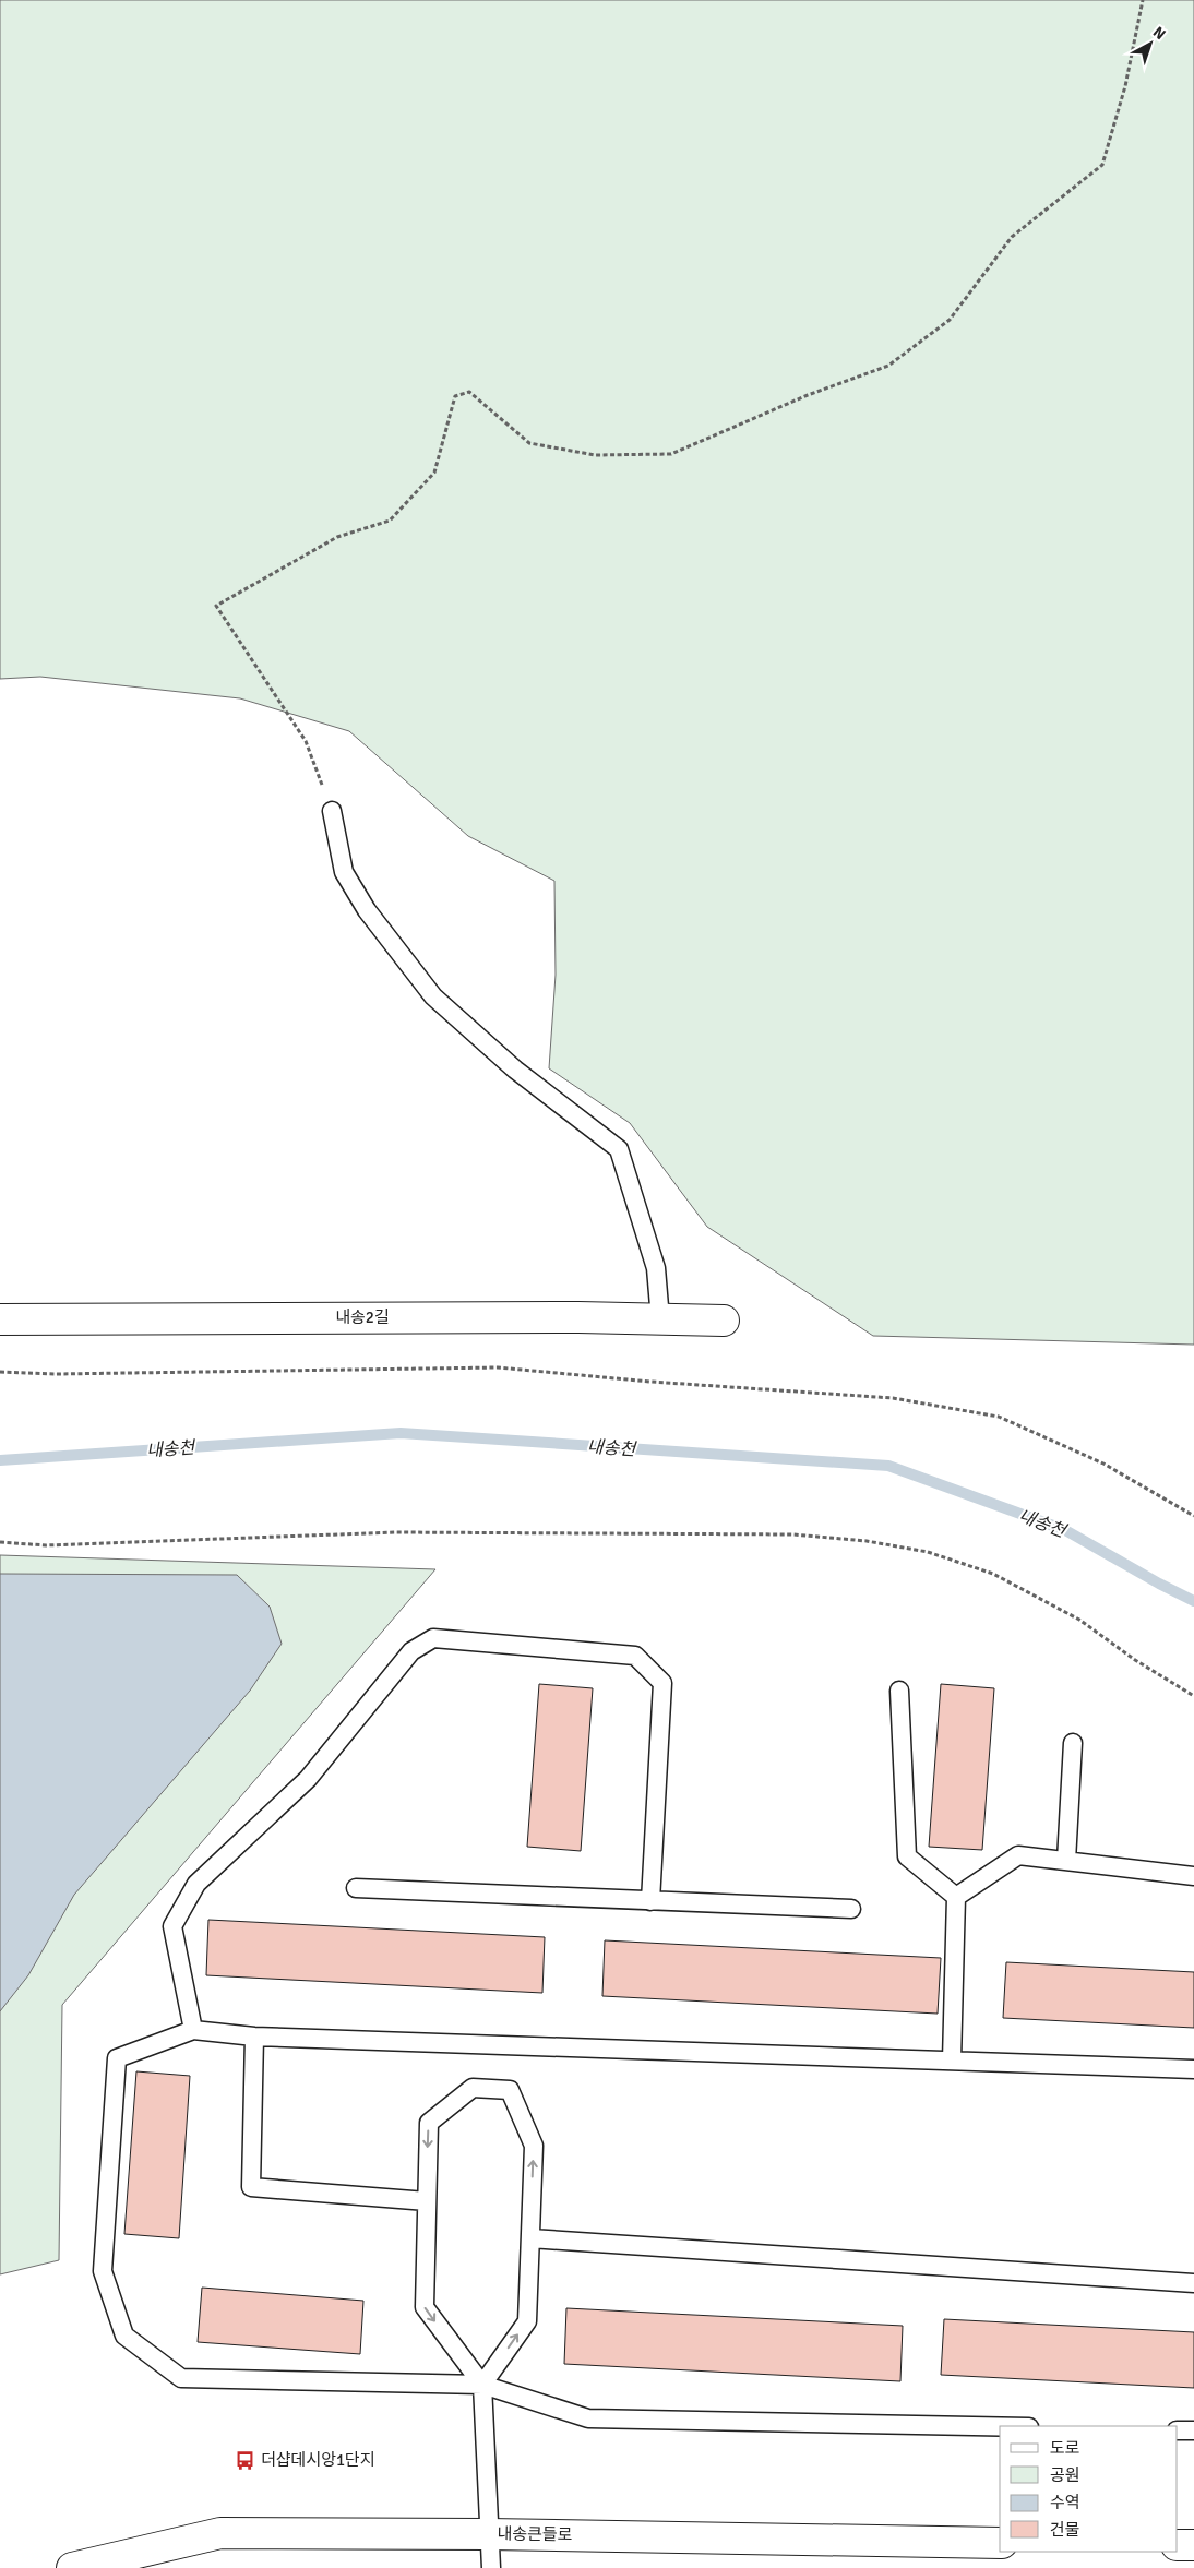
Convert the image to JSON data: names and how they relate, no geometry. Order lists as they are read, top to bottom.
{
  "streets": {
    "street": ["내송2길", "내송큰들로"]
  },
  "water": ["내송천"],
  "places": {
    "bus stop": ["더샵데시앙1단지"]
  },
  "legend": [
    "도로",
    "공원",
    "수역",
    "건물"
  ],
  "north": "top right"
}
